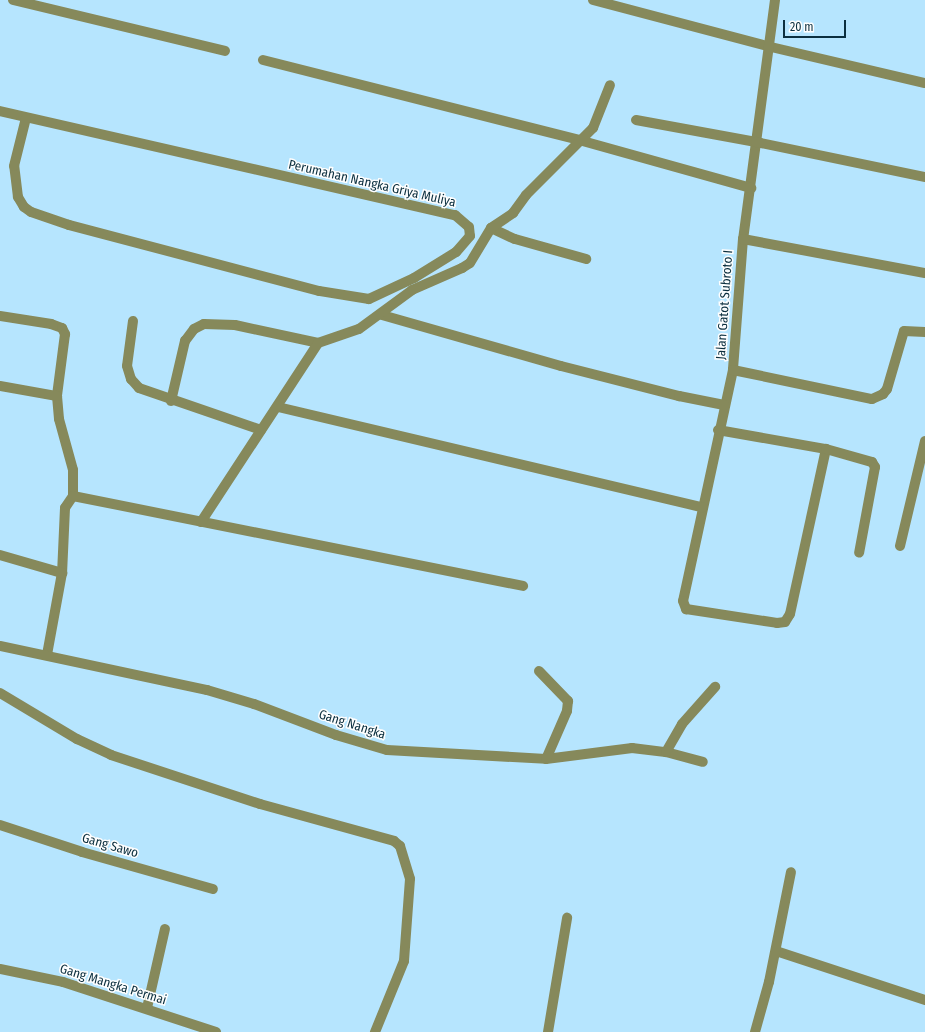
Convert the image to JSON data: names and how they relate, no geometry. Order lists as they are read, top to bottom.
{
  "streets": {
    "street": [
      "Perumahan Nangka Griya Muliya",
      "Jalan Gatot Subroto I",
      "Gang Nangka",
      "Gang Sawo",
      "Gang Mangka Permai"
    ]
  },
  "scale_bar": "20 m"
}
